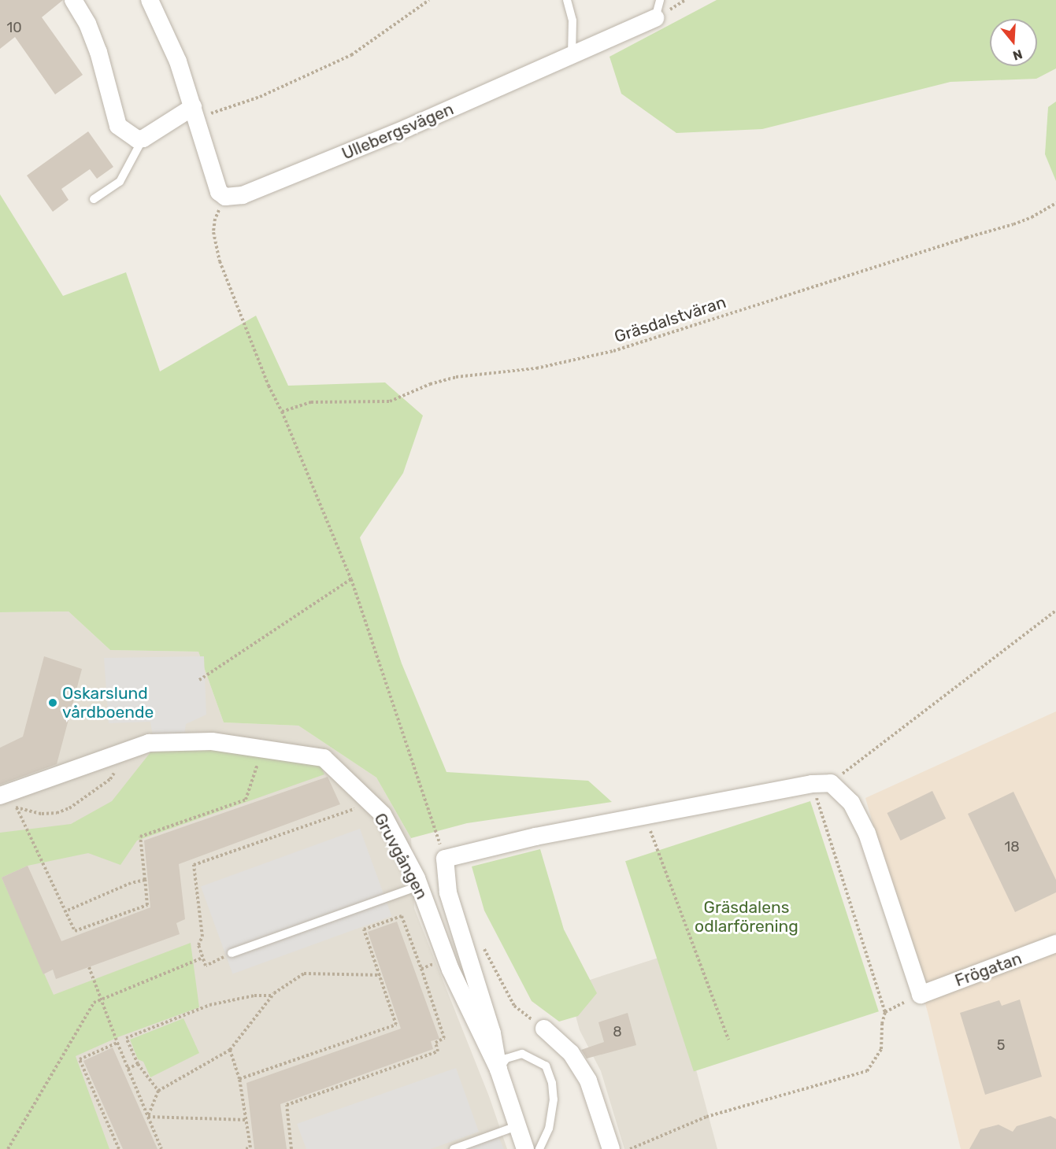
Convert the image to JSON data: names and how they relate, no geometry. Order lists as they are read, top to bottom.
{
  "streets": {
    "street": ["Ullebergsvägen", "Gruvgången", "Frögatan"],
    "path": ["Gräsdalstväran"]
  },
  "parks": ["Gräsdalens odlarförening"],
  "places": ["Oskarslund vårdboende"],
  "house_numbers": [
    "10",
    "18",
    "8",
    "5"
  ],
  "north": "bottom"
}
